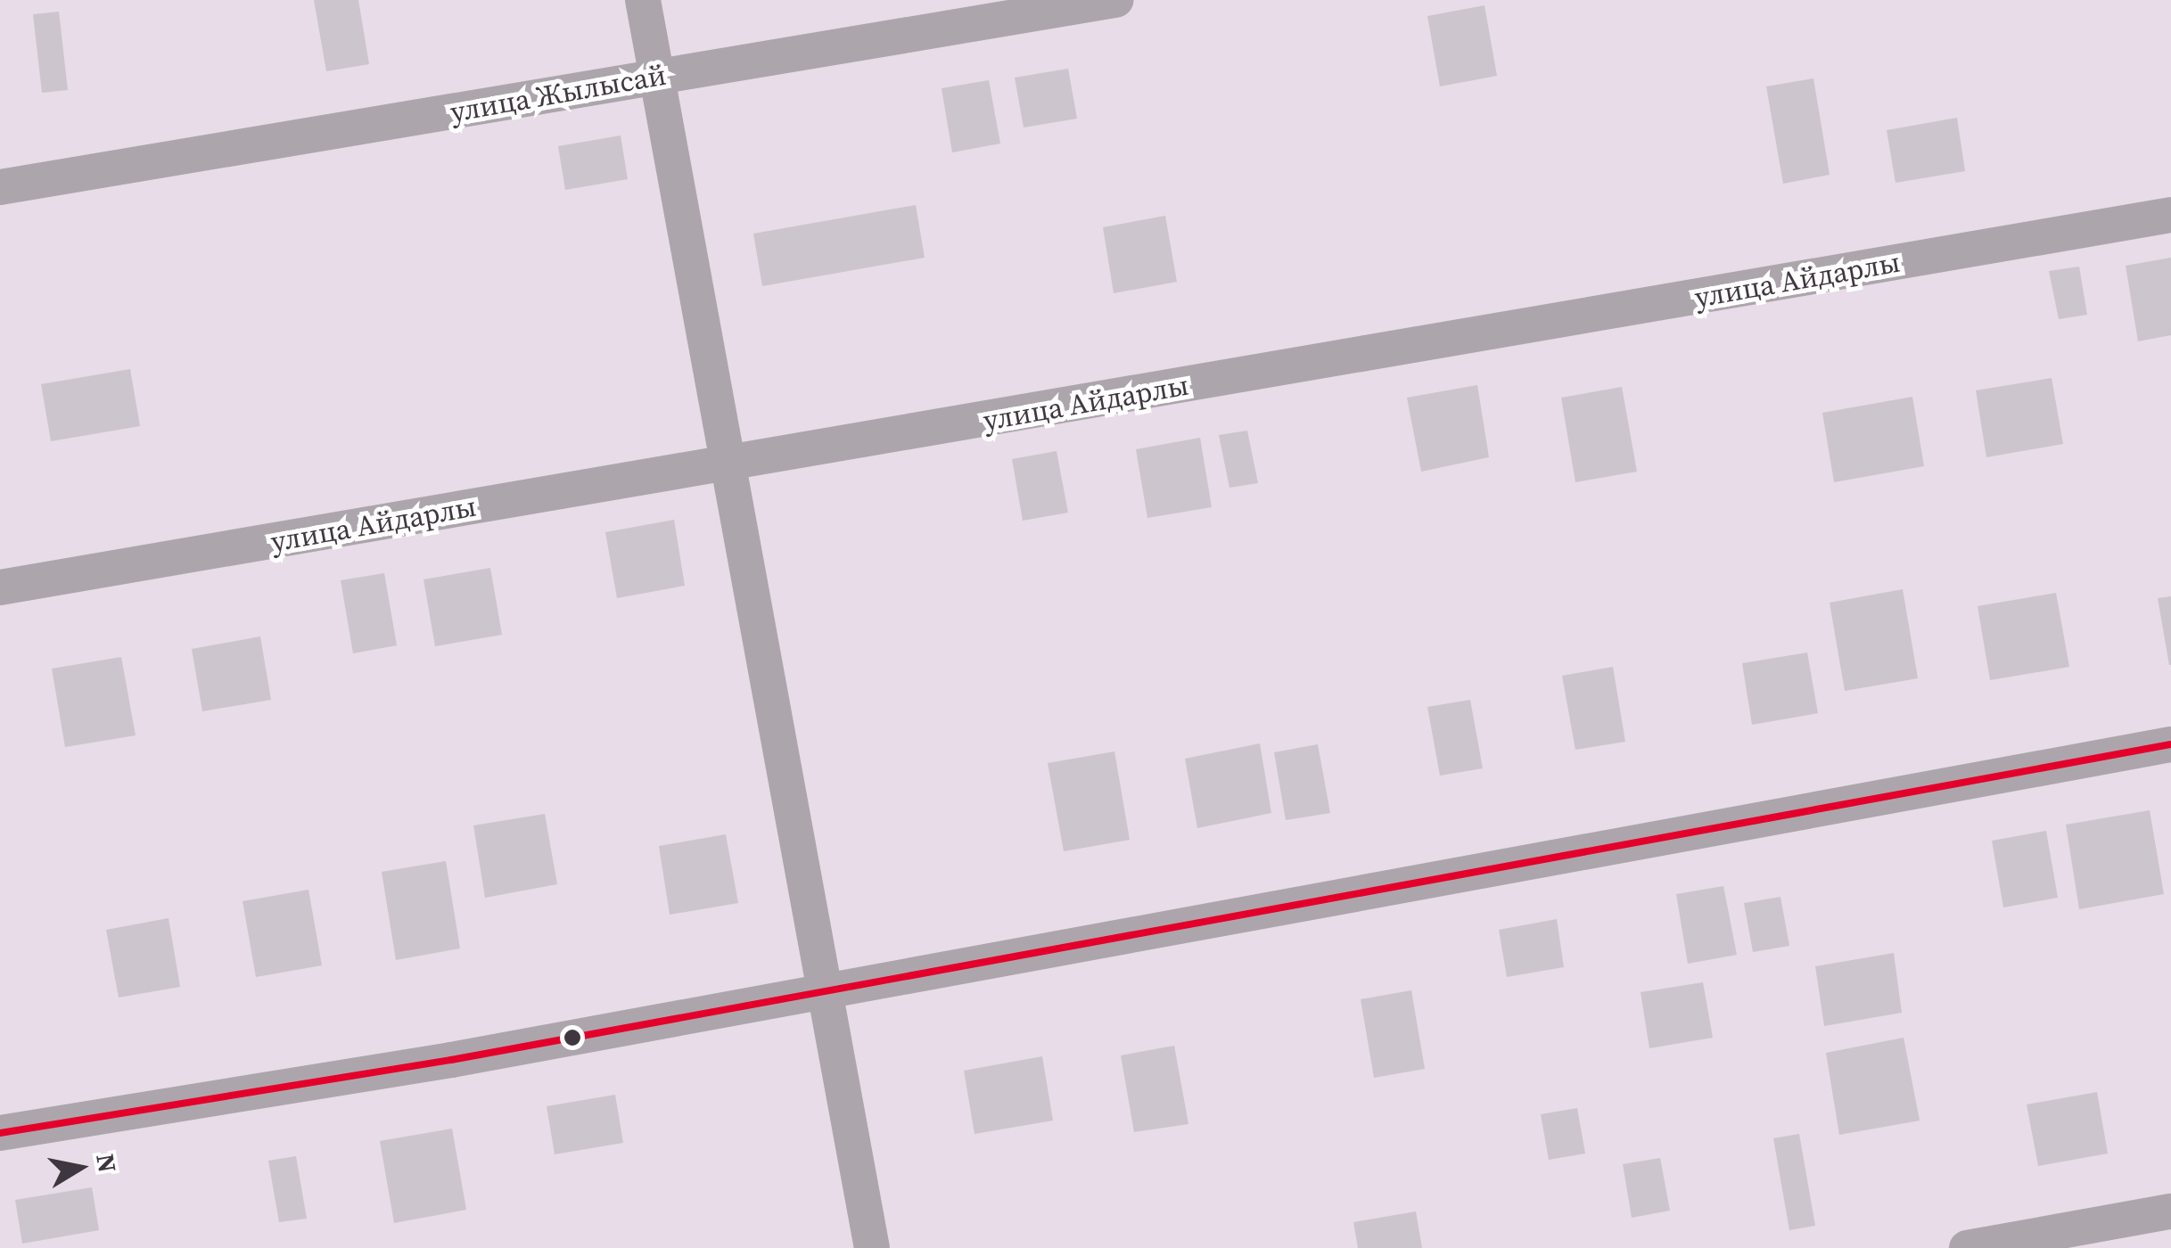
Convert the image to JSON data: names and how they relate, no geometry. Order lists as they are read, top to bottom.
{
  "streets": {
    "street": ["улица Жылысай", "улица Айдарлы"]
  },
  "north": "right"
}
